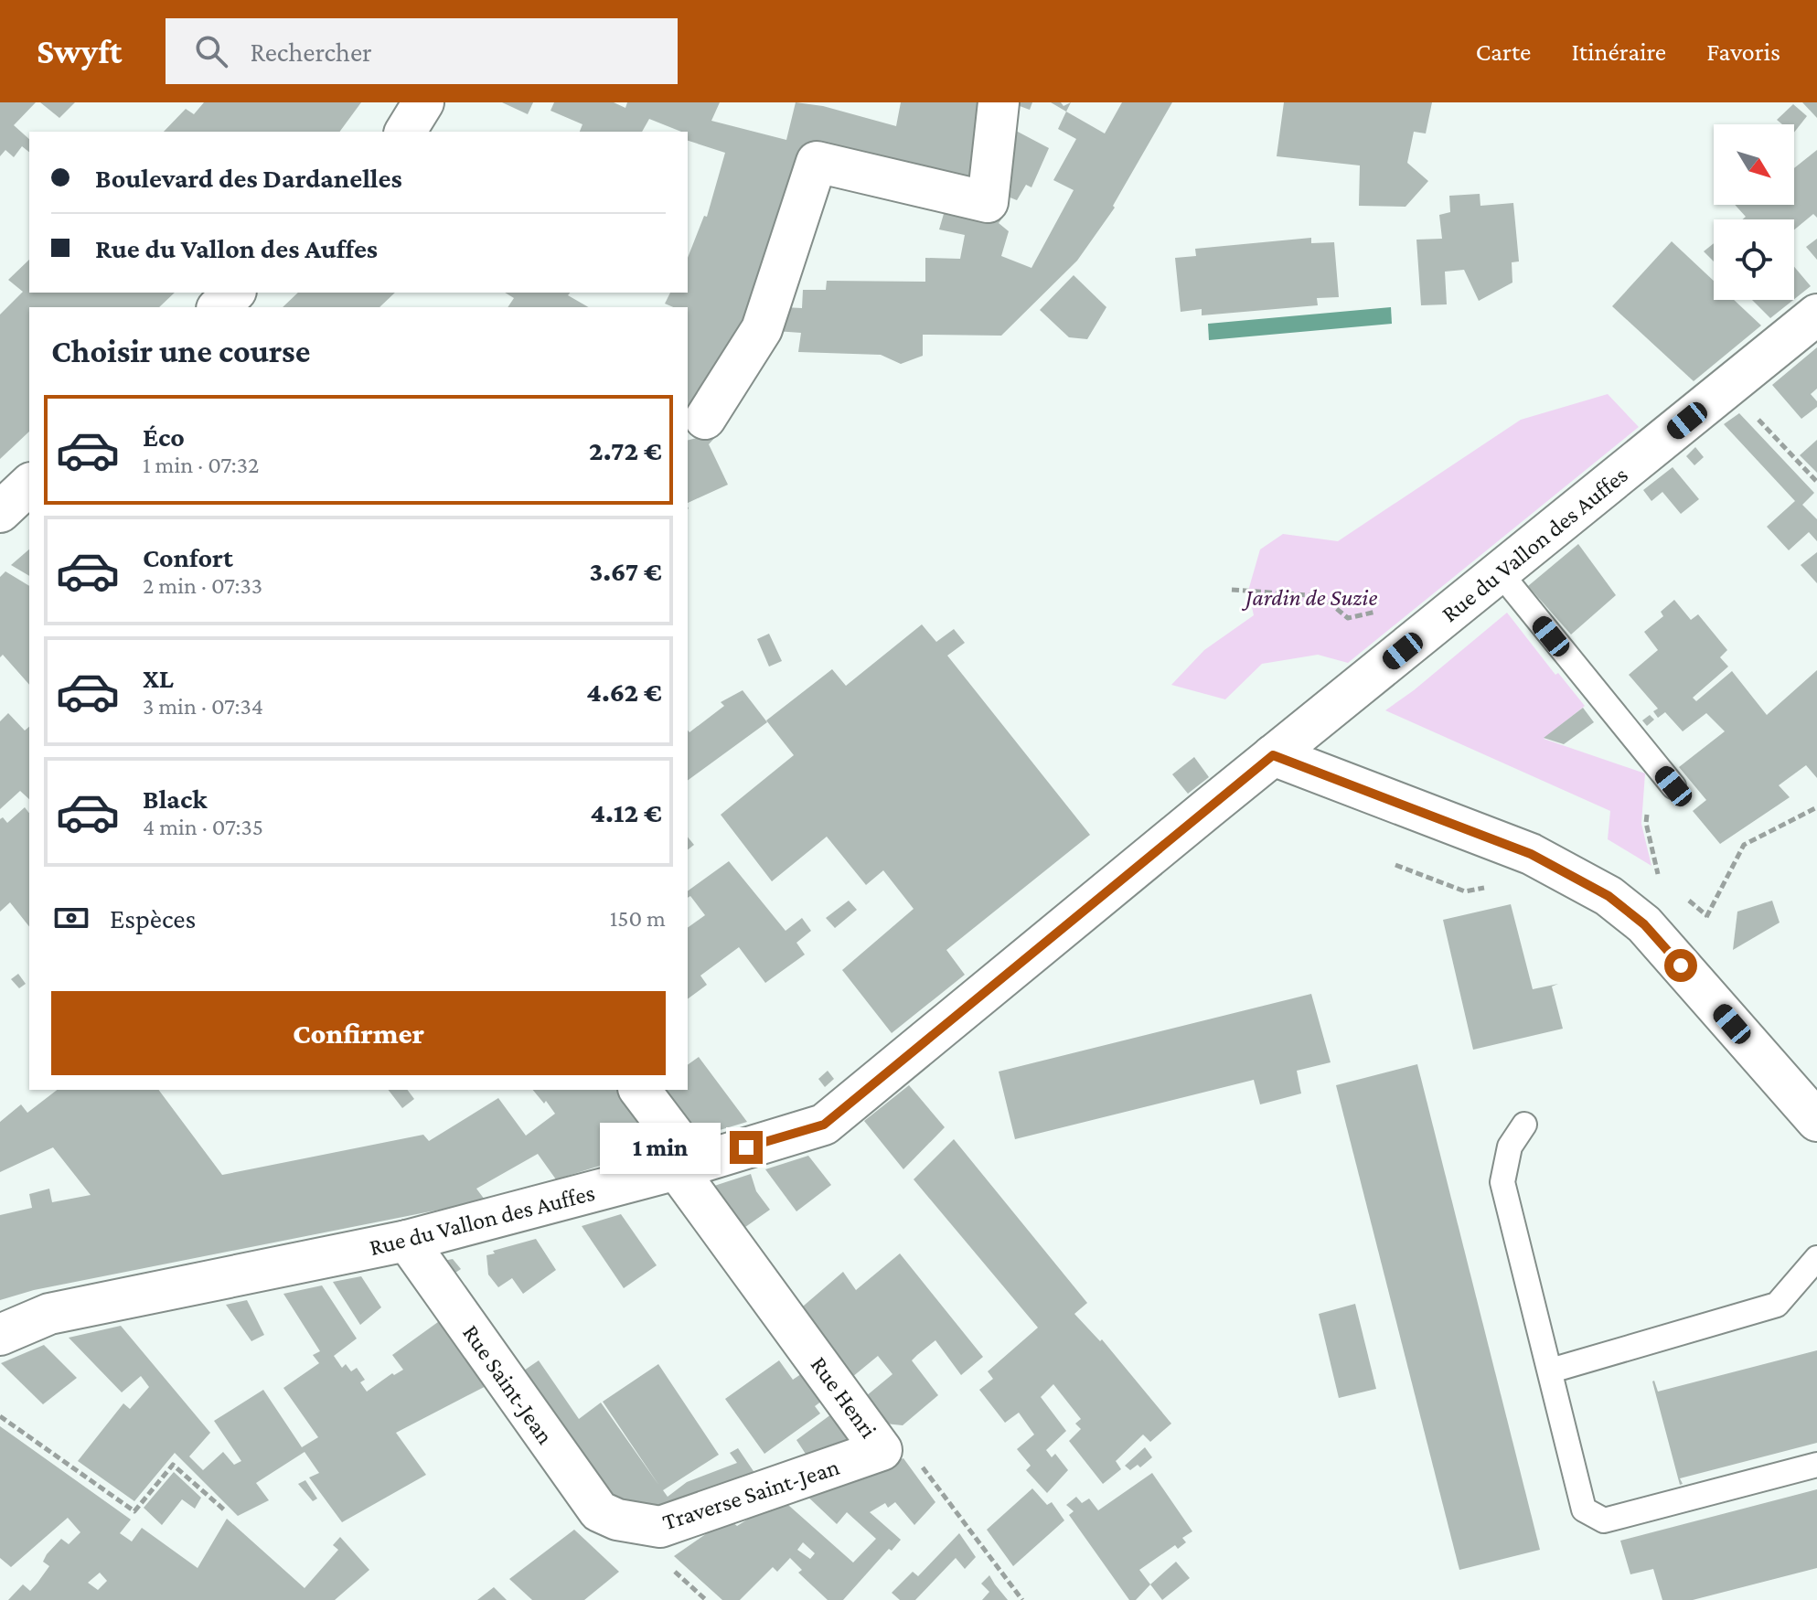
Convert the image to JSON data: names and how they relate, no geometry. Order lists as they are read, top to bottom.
{
  "streets": {
    "street": [
      "Rue du Vallon des Auffes",
      "Rue Saint-Jean",
      "Rue Henri",
      "Traverse Saint-Jean"
    ]
  },
  "crossings": [
    ["Rue du Vallon des Auffes", "Rue Saint-Jean"],
    ["Rue du Vallon des Auffes", "Rue Henri"],
    ["Rue Saint-Jean", "Traverse Saint-Jean"],
    ["Rue Henri", "Traverse Saint-Jean"]
  ],
  "parks": ["Jardin de Suzie"],
  "north": "bottom right",
  "page": {
    "header": "Swyft",
    "search": "Rechercher",
    "nav": ["Carte", "Itinéraire", "Favoris"],
    "banner": ["Boulevard des Dardanelles", "Rue du Vallon des Auffes"],
    "heading": "Choisir une course",
    "list": [
      {
        "name": "Éco",
        "note": "1 min · 07:32",
        "value": "2.72 €"
      },
      {
        "name": "Confort",
        "note": "2 min · 07:33",
        "value": "3.67 €"
      },
      {
        "name": "XL",
        "note": "3 min · 07:34",
        "value": "4.62 €"
      },
      {
        "name": "Black",
        "note": "4 min · 07:35",
        "value": "4.12 €"
      }
    ],
    "pay": ["Espèces", "150 m"],
    "buttons": "Confirmer",
    "bubble": "1 min"
  }
}
